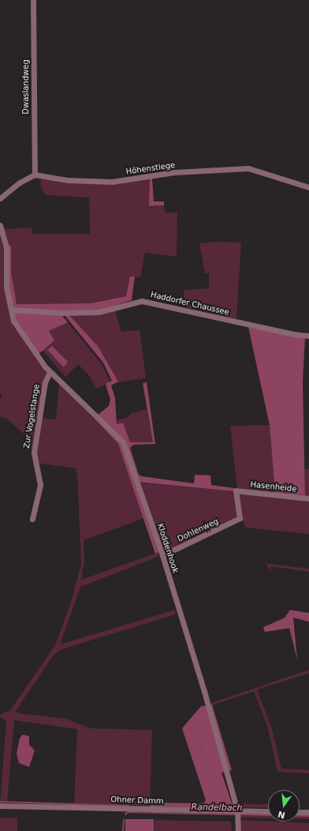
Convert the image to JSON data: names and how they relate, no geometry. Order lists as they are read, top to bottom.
{
  "streets": {
    "street": [
      "Dwaslandweg",
      "Höhenstiege",
      "Haddorfer Chaussee",
      "Zur Vogelstange",
      "Hasenheide",
      "Dohlenweg",
      "Kloddenhook",
      "Ohner Damm"
    ]
  },
  "crossings": [
    ["Dwaslandweg", "Höhenstiege"],
    ["Haddorfer Chaussee", "Kloddenhook"],
    ["Zur Vogelstange", "Kloddenhook"],
    ["Hasenheide", "Dohlenweg"],
    ["Dohlenweg", "Kloddenhook"],
    ["Kloddenhook", "Ohner Damm"]
  ],
  "water": ["Randelbach"],
  "north": "bottom"
}
